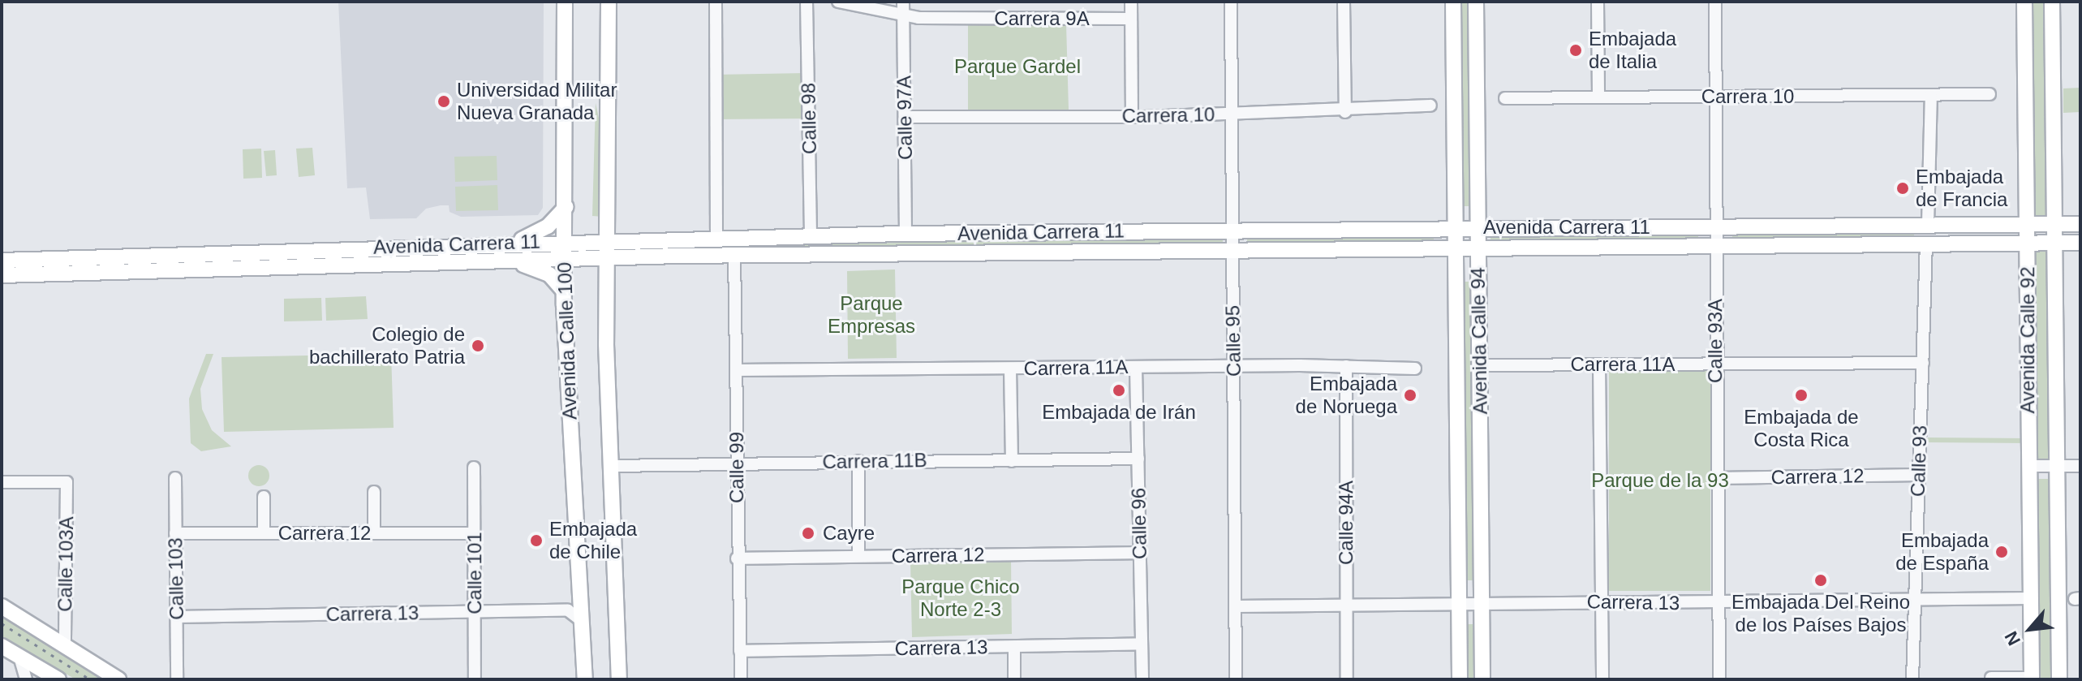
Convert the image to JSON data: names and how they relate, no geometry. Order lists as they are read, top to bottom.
{
  "streets": {
    "main road": [
      "Avenida Carrera 11",
      "Avenida Calle 92",
      "Avenida Calle 100",
      "Avenida Calle 94"
    ],
    "street": [
      "Carrera 9A",
      "Carrera 10",
      "Calle 97A",
      "Calle 98",
      "Calle 95",
      "Calle 93A",
      "Carrera 11A",
      "Carrera 11B",
      "Calle 93",
      "Calle 99",
      "Carrera 12",
      "Calle 94A",
      "Calle 96",
      "Calle 103A",
      "Calle 101",
      "Calle 103",
      "Carrera 13"
    ]
  },
  "crossings": [
    ["Carrera 9A", "Calle 97A"],
    ["Carrera 10", "Calle 97A"],
    ["Carrera 10", "Calle 95"],
    ["Carrera 10", "Calle 93A"],
    ["Calle 97A", "Avenida Carrera 11"],
    ["Calle 98", "Avenida Carrera 11"],
    ["Avenida Carrera 11", "Avenida Calle 92"],
    ["Avenida Carrera 11", "Avenida Calle 100"],
    ["Avenida Carrera 11", "Calle 95"],
    ["Avenida Carrera 11", "Avenida Calle 94"],
    ["Avenida Carrera 11", "Calle 93A"],
    ["Avenida Carrera 11", "Calle 93"],
    ["Avenida Carrera 11", "Calle 99"],
    ["Avenida Calle 92", "Carrera 13"],
    ["Avenida Calle 100", "Carrera 11B"],
    ["Avenida Calle 100", "Carrera 13"],
    ["Calle 95", "Carrera 11A"],
    ["Calle 95", "Carrera 13"],
    ["Avenida Calle 94", "Carrera 11A"],
    ["Avenida Calle 94", "Carrera 13"],
    ["Calle 93A", "Carrera 11A"],
    ["Calle 93A", "Carrera 12"],
    ["Calle 93A", "Carrera 13"],
    ["Carrera 11A", "Calle 93"],
    ["Carrera 11A", "Calle 99"],
    ["Carrera 11A", "Calle 94A"],
    ["Carrera 11A", "Calle 96"],
    ["Carrera 11B", "Calle 99"],
    ["Carrera 11B", "Calle 96"],
    ["Calle 93", "Carrera 12"],
    ["Calle 93", "Carrera 13"],
    ["Calle 99", "Carrera 12"],
    ["Calle 99", "Carrera 13"],
    ["Carrera 12", "Calle 96"],
    ["Carrera 12", "Calle 101"],
    ["Carrera 12", "Calle 103"],
    ["Calle 94A", "Carrera 13"],
    ["Calle 96", "Carrera 13"],
    ["Calle 101", "Carrera 13"],
    ["Calle 103", "Carrera 13"]
  ],
  "parks": [
    "Parque Gardel",
    "Parque Empresas",
    "Parque de la 93",
    "Parque Chico Norte 2-3"
  ],
  "places": [
    "Embajada de Italia",
    "Universidad Militar Nueva Granada",
    "Embajada de Francia",
    "Colegio de bachillerato Patria",
    "Embajada de Irán",
    "Embajada de Noruega",
    "Embajada de Costa Rica",
    "Cayre",
    "Embajada de Chile",
    "Embajada de España",
    "Embajada Del Reino de los Países Bajos"
  ],
  "north": "bottom left"
}
